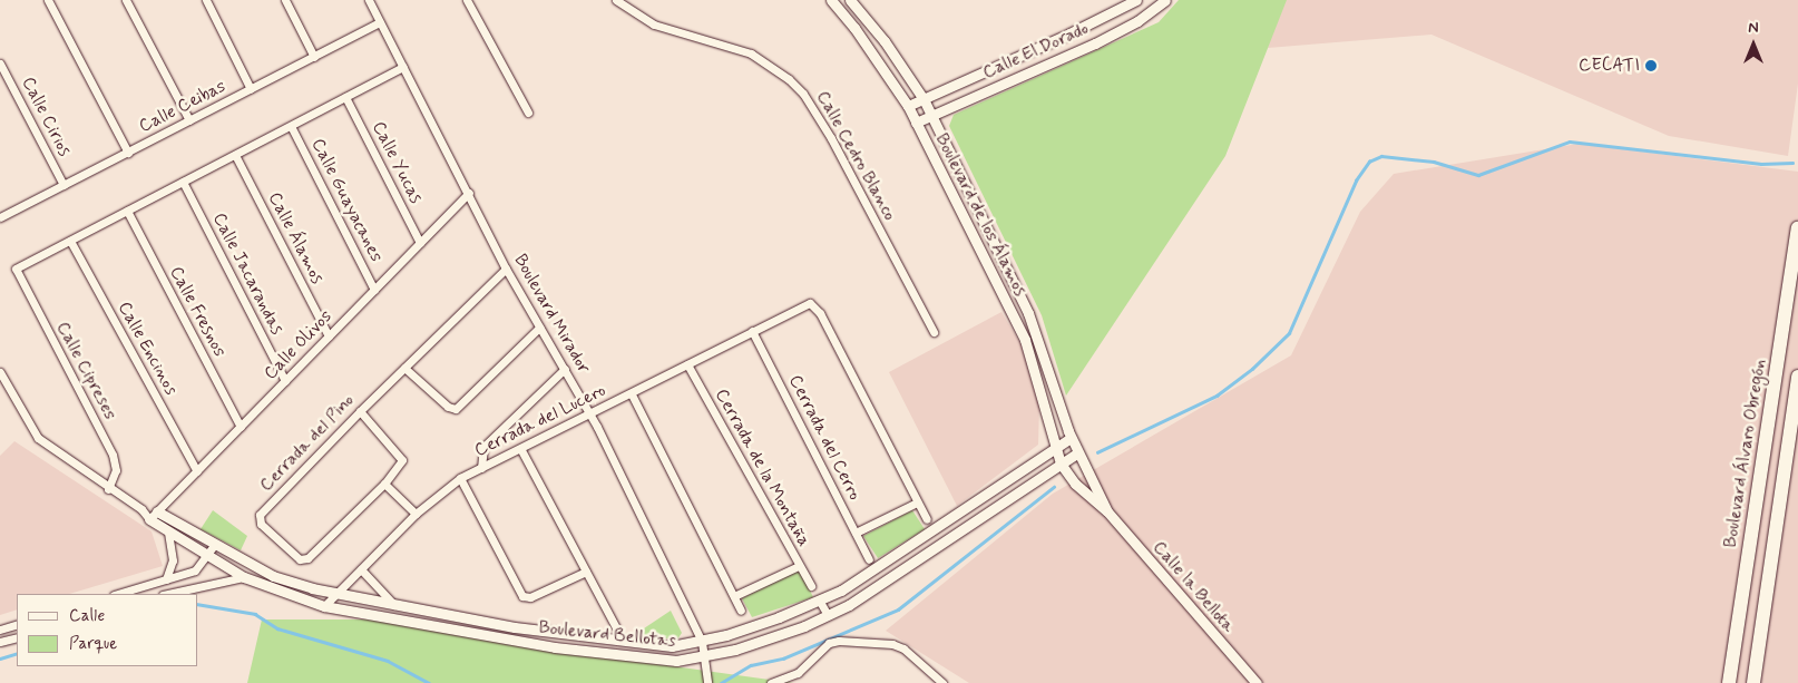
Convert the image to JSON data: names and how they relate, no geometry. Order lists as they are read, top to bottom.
{
  "streets": {
    "highway": ["Boulevard Álvaro Obregón"],
    "street": [
      "Calle El Dorado",
      "Calle Ceibas",
      "Calle Cirios",
      "Calle Cedro Blanco",
      "Calle Yucas",
      "Calle Guayacanes",
      "Boulevard de los Álamos",
      "Calle Álamos",
      "Calle Jacarandas",
      "Calle Fresnos",
      "Boulevard Mirador",
      "Calle Olivos",
      "Calle Encinos",
      "Calle Cipreses",
      "Cerrada del Lucero",
      "Cerrada del Cerro",
      "Cerrada del Pino",
      "Cerrada de la Montaña",
      "Calle la Bellota",
      "Boulevard Bellotas"
    ]
  },
  "crossings": [
    ["Calle El Dorado", "Boulevard de los Álamos"],
    ["Calle Ceibas", "Calle Cirios"],
    ["Calle Ceibas", "Boulevard Mirador"],
    ["Calle Yucas", "Calle Olivos"],
    ["Calle Guayacanes", "Calle Olivos"],
    ["Boulevard de los Álamos", "Calle la Bellota"],
    ["Boulevard de los Álamos", "Boulevard Bellotas"],
    ["Calle Álamos", "Calle Olivos"],
    ["Calle Jacarandas", "Calle Olivos"],
    ["Calle Fresnos", "Calle Olivos"],
    ["Boulevard Mirador", "Calle Olivos"],
    ["Boulevard Mirador", "Cerrada del Lucero"],
    ["Boulevard Mirador", "Cerrada del Pino"],
    ["Boulevard Mirador", "Boulevard Bellotas"],
    ["Calle Olivos", "Calle Encinos"],
    ["Calle Olivos", "Boulevard Bellotas"],
    ["Calle Encinos", "Calle Cipreses"],
    ["Calle Cipreses", "Boulevard Bellotas"],
    ["Cerrada del Lucero", "Cerrada del Cerro"],
    ["Cerrada del Lucero", "Cerrada de la Montaña"],
    ["Cerrada del Lucero", "Boulevard Bellotas"],
    ["Calle la Bellota", "Boulevard Bellotas"]
  ],
  "places": ["CECATI"],
  "legend": ["Calle", "Parque"],
  "north": "top"
}
